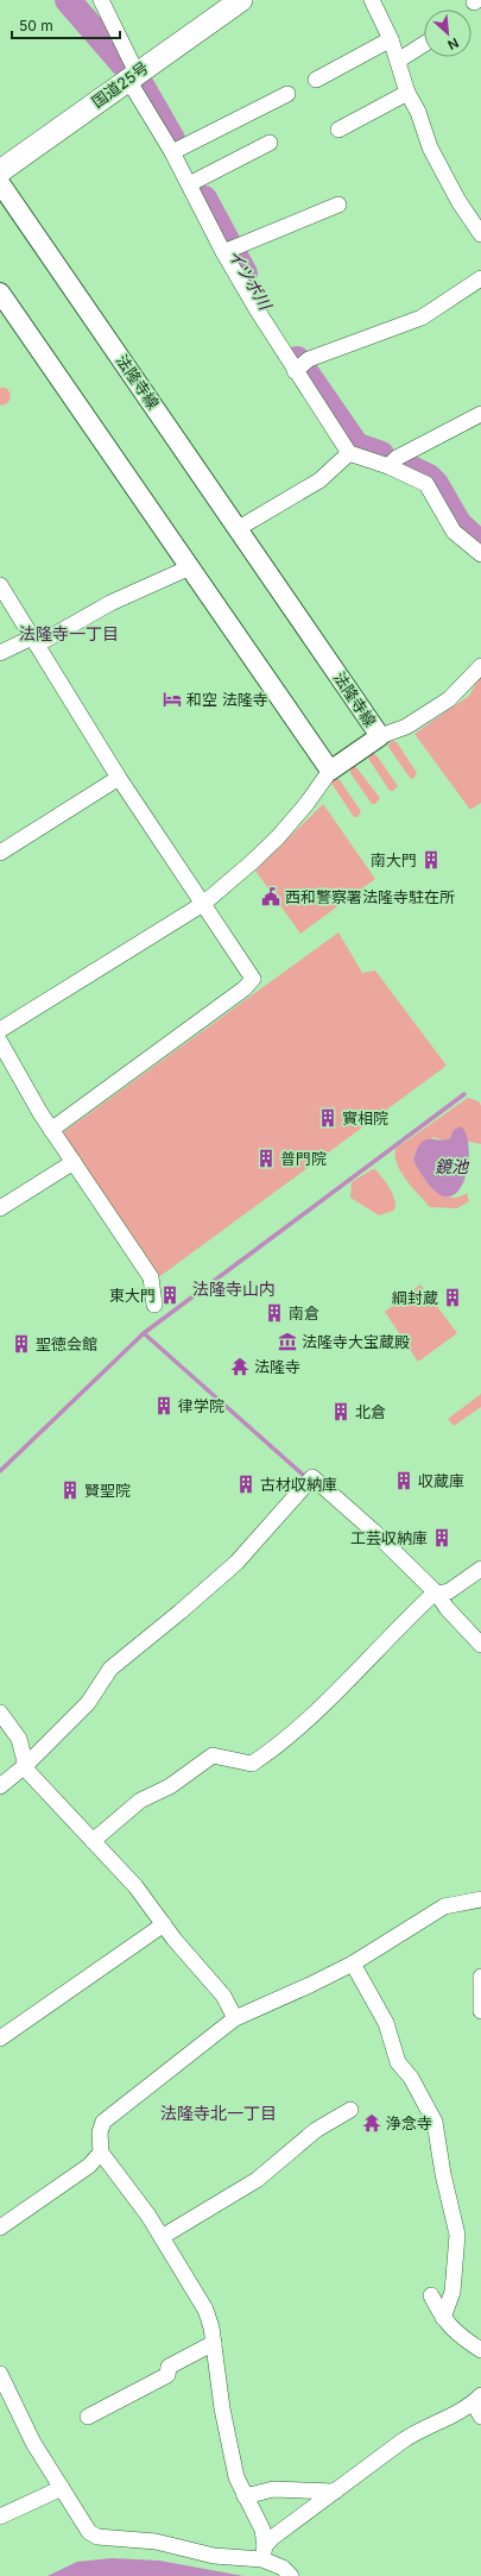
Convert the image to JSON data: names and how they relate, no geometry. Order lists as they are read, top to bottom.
{
  "streets": {
    "highway": ["国道25号"],
    "main road": ["法隆寺線"]
  },
  "districts": ["法隆寺一丁目", "法隆寺山内", "法隆寺北一丁目"],
  "water": ["イツボ川", "鏡池"],
  "places": {
    "hotel": ["和空 法隆寺"],
    "building": [
      "南大門",
      "實相院",
      "普門院",
      "東大門",
      "綱封蔵",
      "南倉",
      "聖徳会館",
      "律学院",
      "北倉",
      "収蔵庫",
      "古材収納庫",
      "賢聖院",
      "工芸収納庫"
    ],
    "public building": ["西和警察署法隆寺駐在所"],
    "museum": ["法隆寺大宝蔵殿"],
    "temple": ["法隆寺", "浄念寺"]
  },
  "scale_bar": "50 m",
  "north": "bottom right"
}
